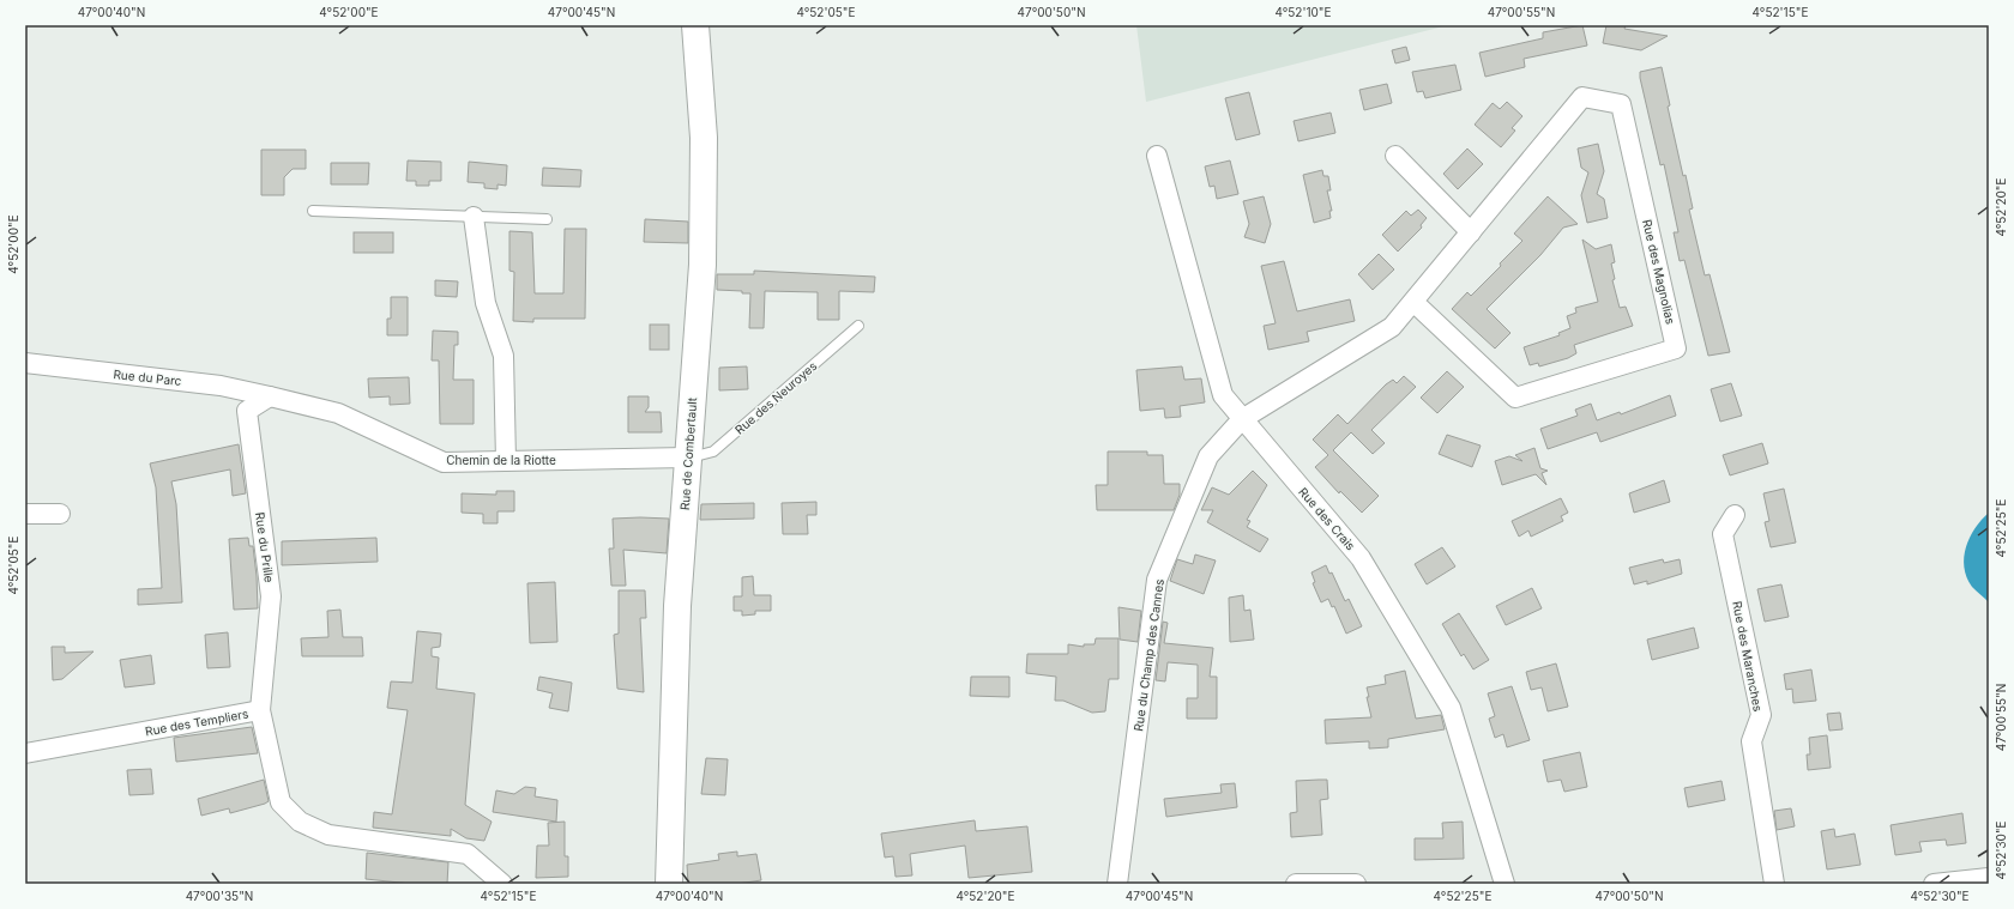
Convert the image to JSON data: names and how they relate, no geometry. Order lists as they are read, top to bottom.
{
  "streets": {
    "street": [
      "Rue des Magnolias",
      "Rue du Parc",
      "Rue de Combertault",
      "Chemin de la Riotte",
      "Rue des Crais",
      "Rue du Prille",
      "Rue du Champ des Cannes",
      "Rue des Maranches",
      "Rue des Templiers"
    ],
    "lane": ["Rue des Neuroyes"]
  },
  "crossings": [
    ["Rue des Magnolias", "Rue des Crais"],
    ["Rue des Magnolias", "Rue du Champ des Cannes"],
    ["Rue du Parc", "Chemin de la Riotte"],
    ["Rue du Parc", "Rue du Prille"],
    ["Rue des Neuroyes", "Rue de Combertault"],
    ["Rue des Neuroyes", "Chemin de la Riotte"],
    ["Rue de Combertault", "Chemin de la Riotte"],
    ["Chemin de la Riotte", "Rue du Prille"],
    ["Rue des Crais", "Rue du Champ des Cannes"],
    ["Rue du Prille", "Rue des Templiers"]
  ],
  "coordinates": [
    "47°00'40\"N",
    "4°52'00\"E",
    "47°00'45\"N",
    "4°52'05\"E",
    "47°00'50\"N",
    "4°52'10\"E",
    "47°00'55\"N",
    "4°52'15\"E",
    "4°52'20\"E",
    "4°52'25\"E",
    "4°52'30\"E",
    "47°00'35\"N"
  ]
}
